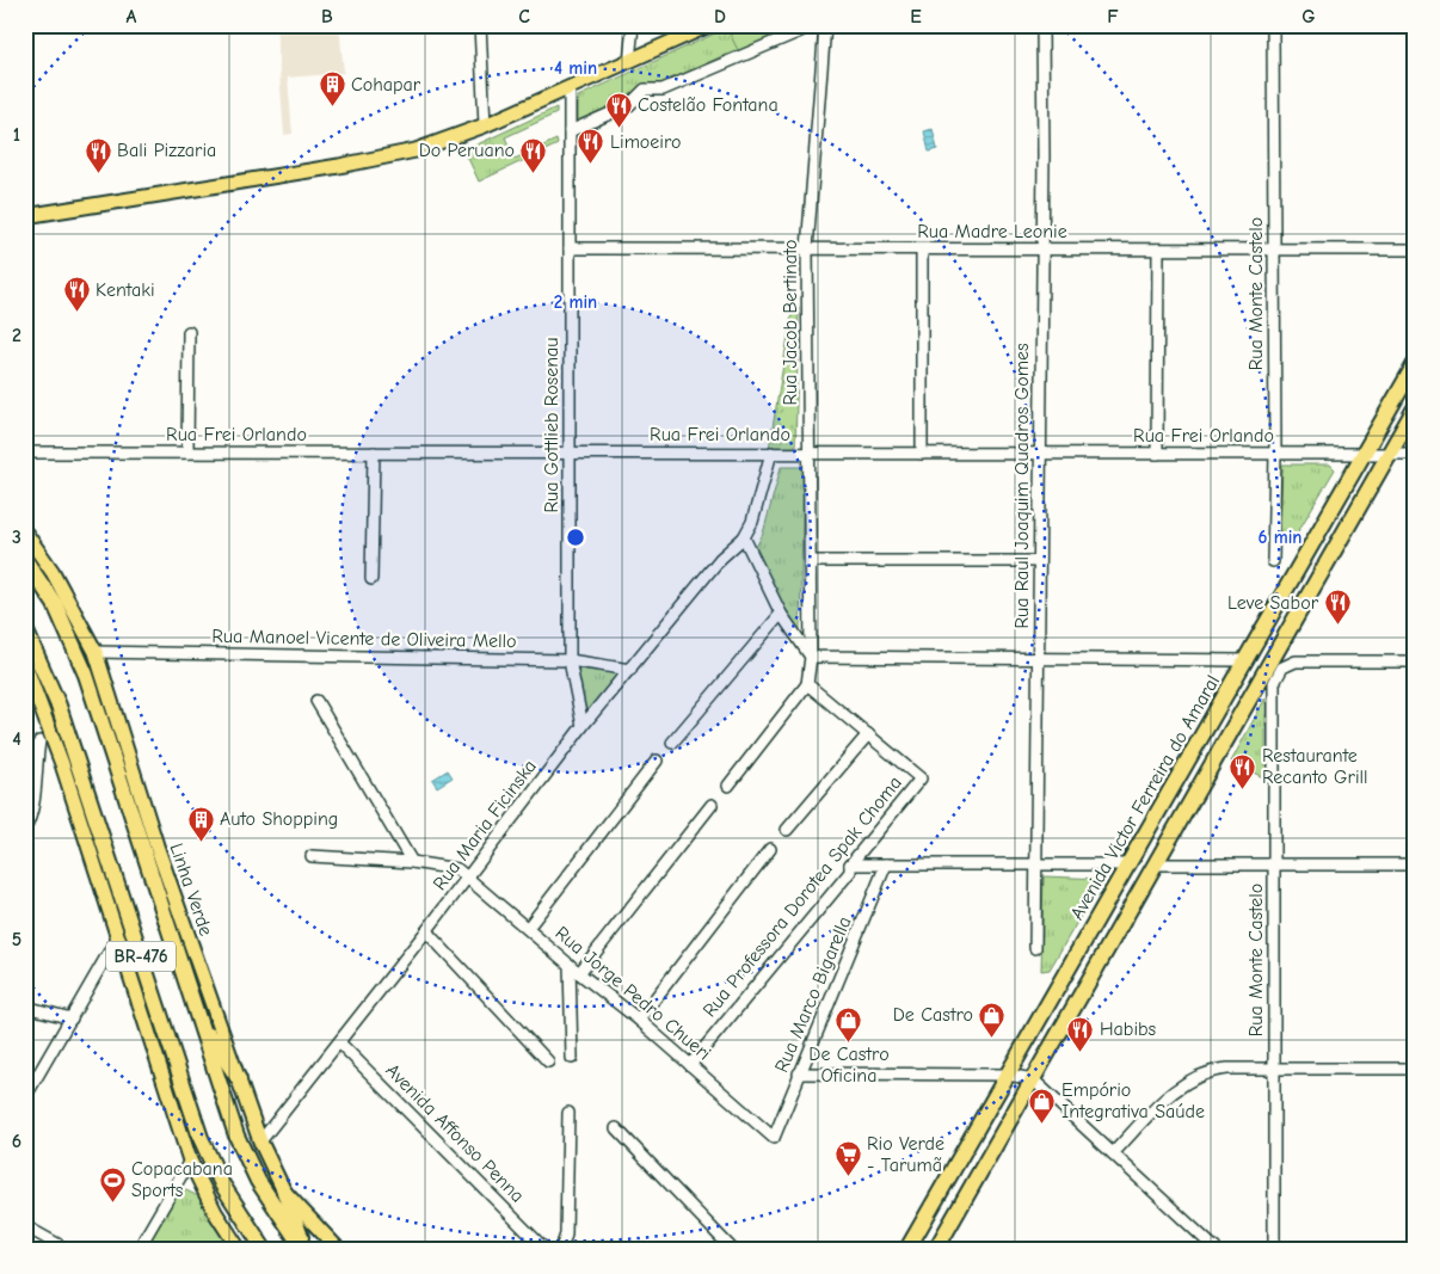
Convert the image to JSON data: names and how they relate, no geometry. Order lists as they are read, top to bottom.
{
  "streets": {
    "highway": ["Avenida Victor Ferreira do Amaral", "Linha Verde", "BR-476"],
    "street": [
      "Rua Madre Leonie",
      "Rua Monte Castelo",
      "Rua Jacob Bertinato",
      "Rua Gottlieb Rosenau",
      "Rua Frei Orlando",
      "Rua Raul Joaquim Quadros Gomes",
      "Rua Manoel Vicente de Oliveira Mello",
      "Rua Maria Ficinska",
      "Rua Professora Dorotea Spak Choma",
      "Rua Jorge Pedro Chueri",
      "Rua Marco Bigarella",
      "Avenida Affonso Penna"
    ]
  },
  "crossings": [
    ["Rua Madre Leonie", "Rua Monte Castelo"],
    ["Rua Madre Leonie", "Rua Jacob Bertinato"],
    ["Rua Madre Leonie", "Rua Gottlieb Rosenau"],
    ["Rua Madre Leonie", "Rua Raul Joaquim Quadros Gomes"],
    ["Rua Monte Castelo", "Rua Frei Orlando"],
    ["Rua Jacob Bertinato", "Rua Frei Orlando"],
    ["Rua Gottlieb Rosenau", "Rua Frei Orlando"],
    ["Rua Gottlieb Rosenau", "Rua Manoel Vicente de Oliveira Mello"],
    ["Rua Gottlieb Rosenau", "Rua Maria Ficinska"],
    ["Rua Frei Orlando", "Rua Raul Joaquim Quadros Gomes"],
    ["Rua Frei Orlando", "Avenida Victor Ferreira do Amaral"],
    ["Rua Manoel Vicente de Oliveira Mello", "Rua Maria Ficinska"],
    ["Rua Manoel Vicente de Oliveira Mello", "Linha Verde"],
    ["Rua Maria Ficinska", "Linha Verde"],
    ["Rua Maria Ficinska", "Rua Jorge Pedro Chueri"],
    ["Rua Maria Ficinska", "Avenida Affonso Penna"],
    ["Rua Professora Dorotea Spak Choma", "Rua Jorge Pedro Chueri"],
    ["Rua Jorge Pedro Chueri", "Rua Marco Bigarella"]
  ],
  "places": {
    "building": ["Cohapar", "Auto Shopping"],
    "restaurant": [
      "Costelão Fontana",
      "Limoeiro",
      "Bali Pizzaria",
      "Do Peruano",
      "Kentaki",
      "Leve Sabor",
      "Restaurante Recanto Grill",
      "Habibs"
    ],
    "shop": ["De Castro", "De Castro Oficina", "Empório Integrativa Saúde"],
    "supermarket": ["Rio Verde - Tarumã"],
    "sports": ["Copacabana Sports"]
  },
  "grid": {
    "columns": [
      "A",
      "B",
      "C",
      "D",
      "E",
      "F",
      "G"
    ],
    "rows": [
      "1",
      "2",
      "3",
      "4",
      "5",
      "6"
    ]
  },
  "rings": ["4 min", "2 min", "6 min"]
}
